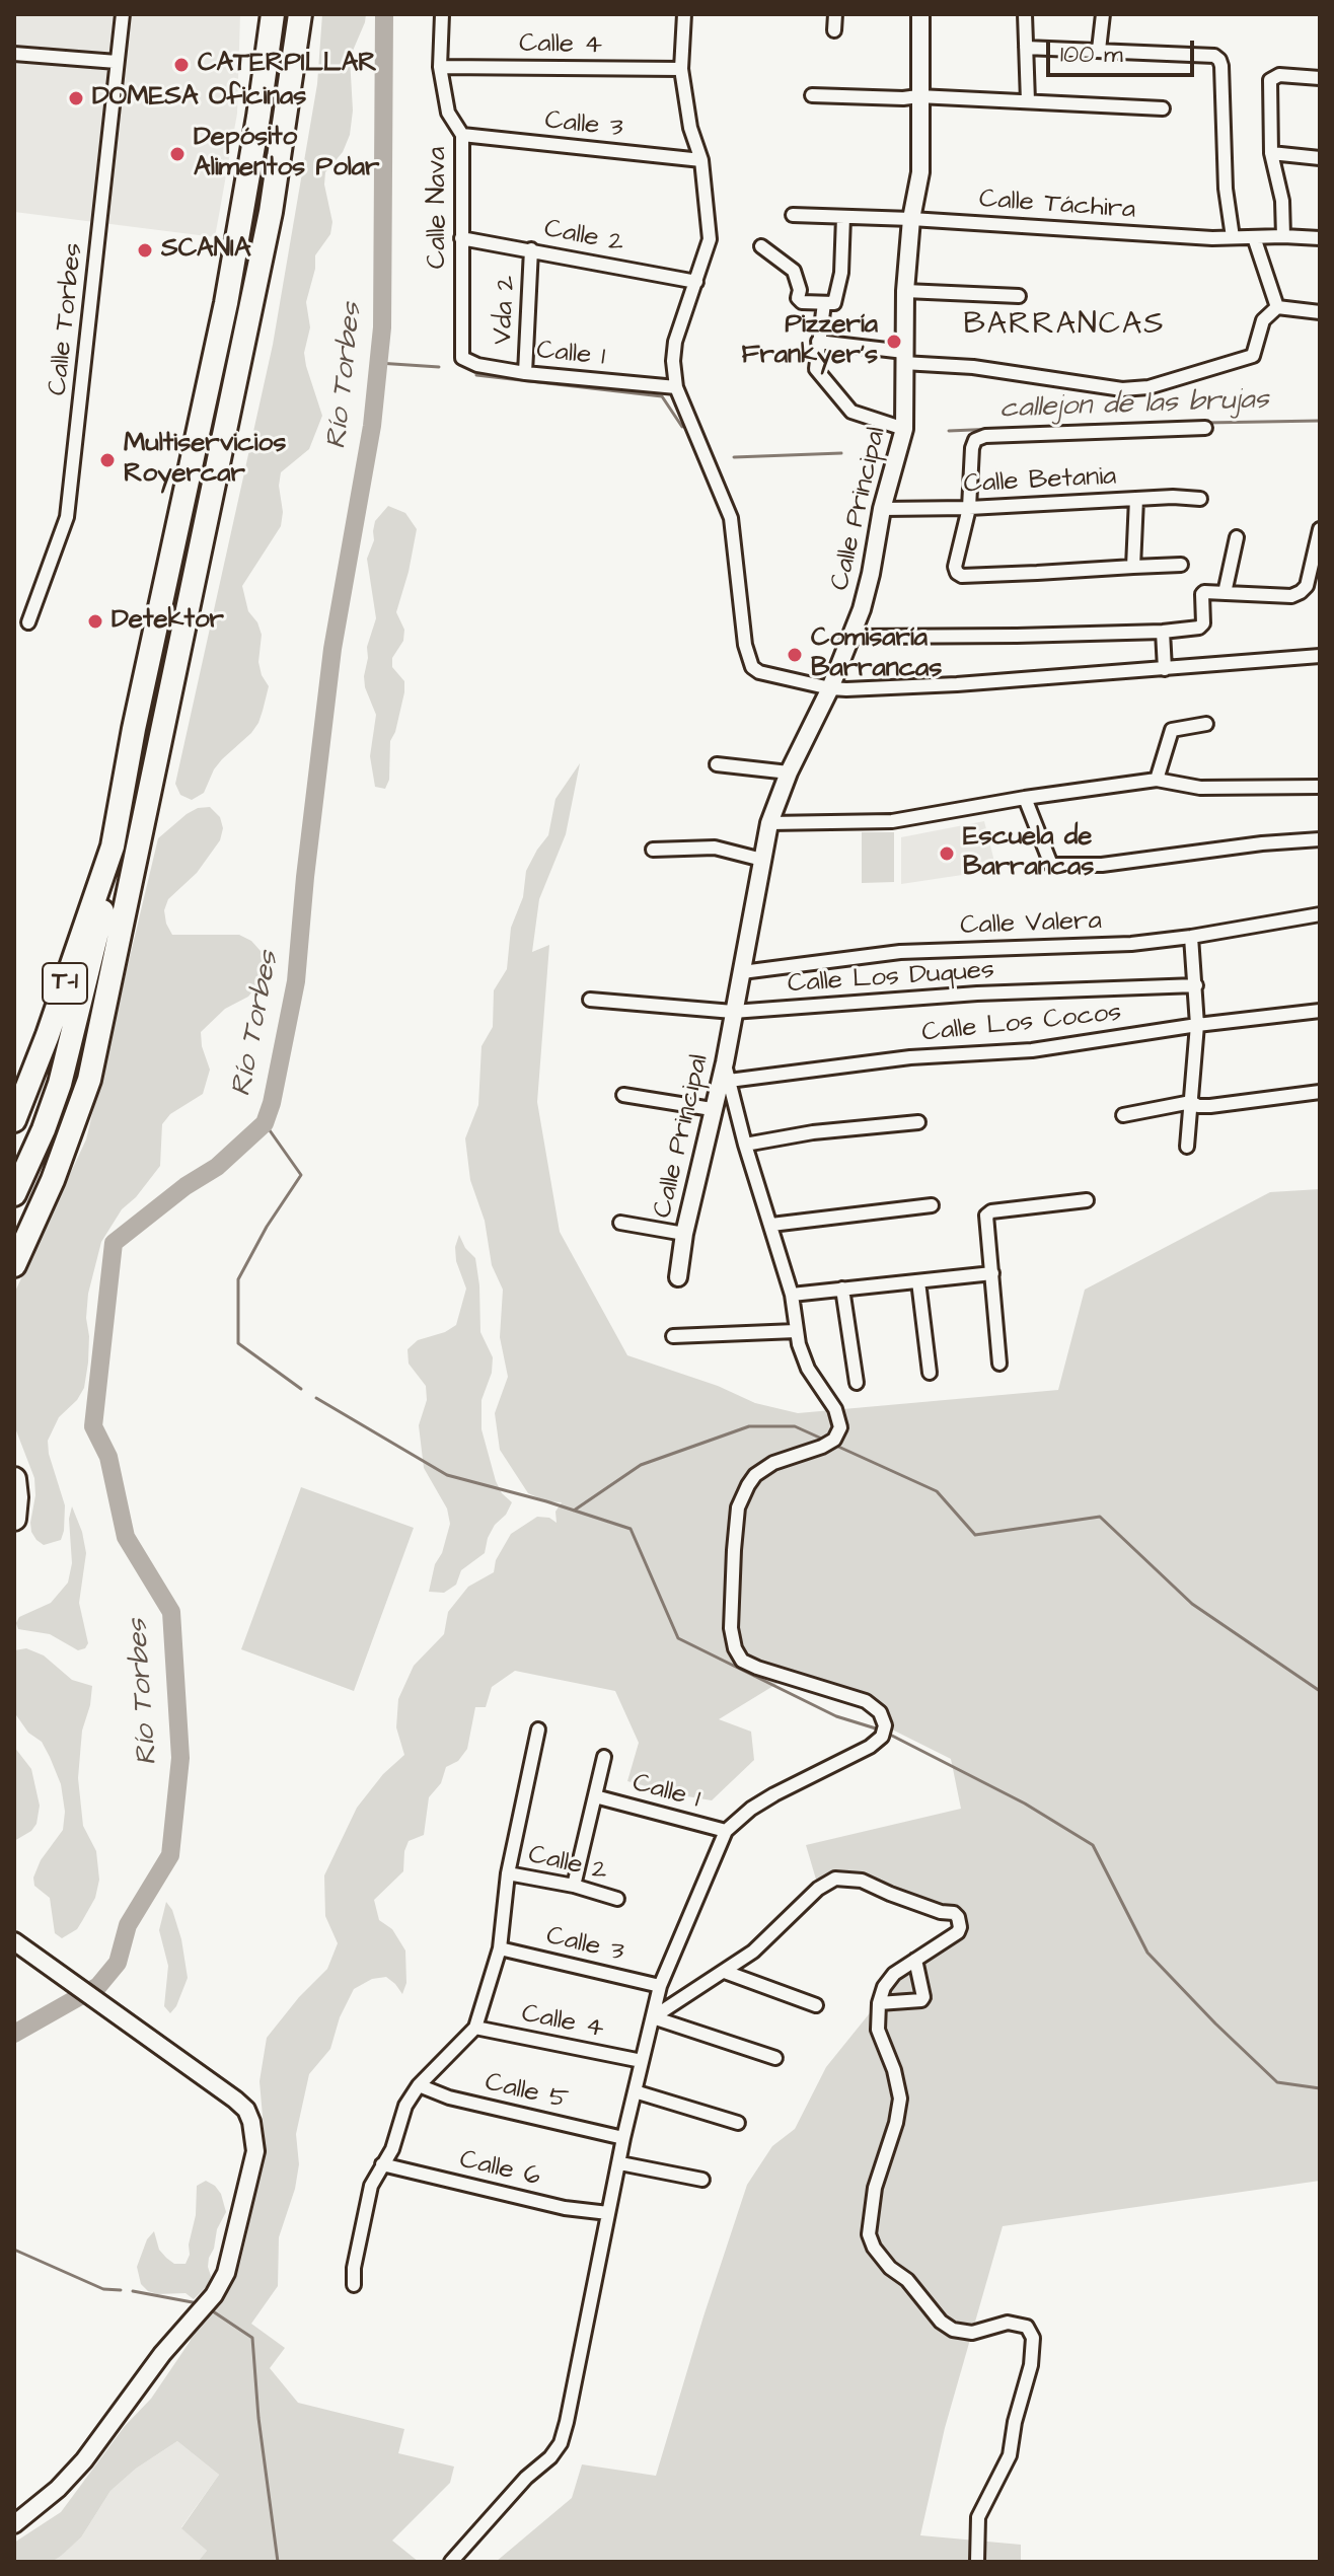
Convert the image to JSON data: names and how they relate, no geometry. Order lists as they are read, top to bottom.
{
  "streets": {
    "highway": ["T-1"],
    "street": [
      "Calle 4",
      "Calle 3",
      "Calle Táchira",
      "Calle Nava",
      "Calle 2",
      "Vda 2",
      "Calle Torbes",
      "Calle 1",
      "Calle Betania",
      "Calle Principal",
      "Calle Valera",
      "Calle Los Duques",
      "Calle Los Cocos",
      "Calle 5",
      "Calle 6"
    ]
  },
  "crossings": [
    ["Calle 4", "Calle Nava"],
    ["Calle 3", "Calle Nava"],
    ["Calle Táchira", "Calle Principal"],
    ["Calle Nava", "Calle 2"],
    ["Calle Nava", "Calle 1"],
    ["Calle 2", "Vda 2"],
    ["Vda 2", "Calle 1"],
    ["Calle Betania", "Calle Principal"],
    ["Calle Principal", "Calle Valera"],
    ["Calle Principal", "Calle Los Duques"]
  ],
  "districts": ["BARRANCAS"],
  "water": ["Río Torbes", "callejon de las brujas"],
  "places": [
    "CATERPILLAR",
    "DOMESA Oficinas",
    "Depósito Alimentos Polar",
    "SCANIA",
    "Pizzería Frankyer's",
    "Multiservicios Royercar",
    "Detektor",
    "Comisaría Barrancas",
    "Escuela de Barrancas"
  ],
  "scale_bar": "100 m"
}
